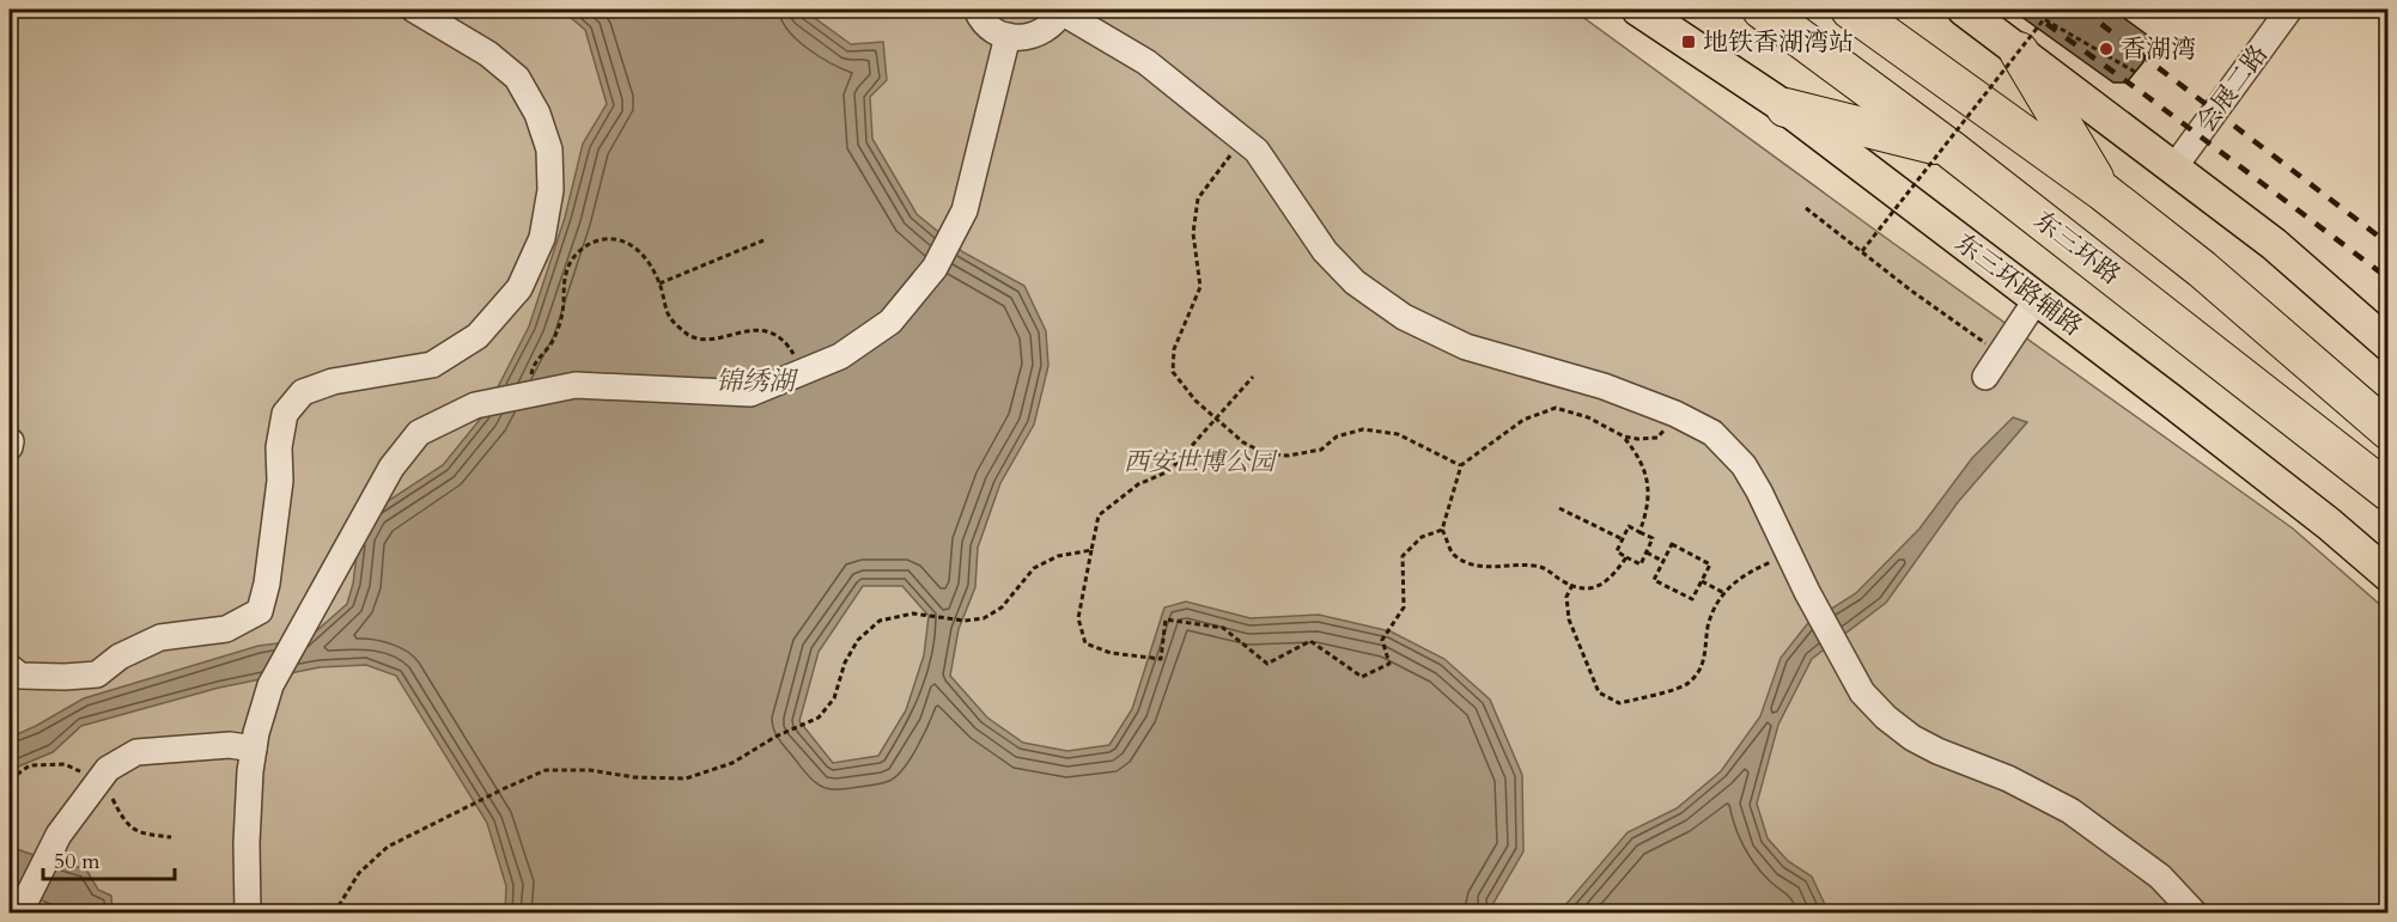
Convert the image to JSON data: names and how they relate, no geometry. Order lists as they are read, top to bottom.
{
  "streets": {
    "highway": ["东三环路"],
    "main road": ["东三环路辅路"],
    "street": ["会展二路"]
  },
  "water": ["锦绣湖"],
  "parks": ["西安世博公园"],
  "places": {
    "transit": ["地铁香湖湾站"],
    "other": ["香湖湾"]
  },
  "scale_bar": "50 m"
}
